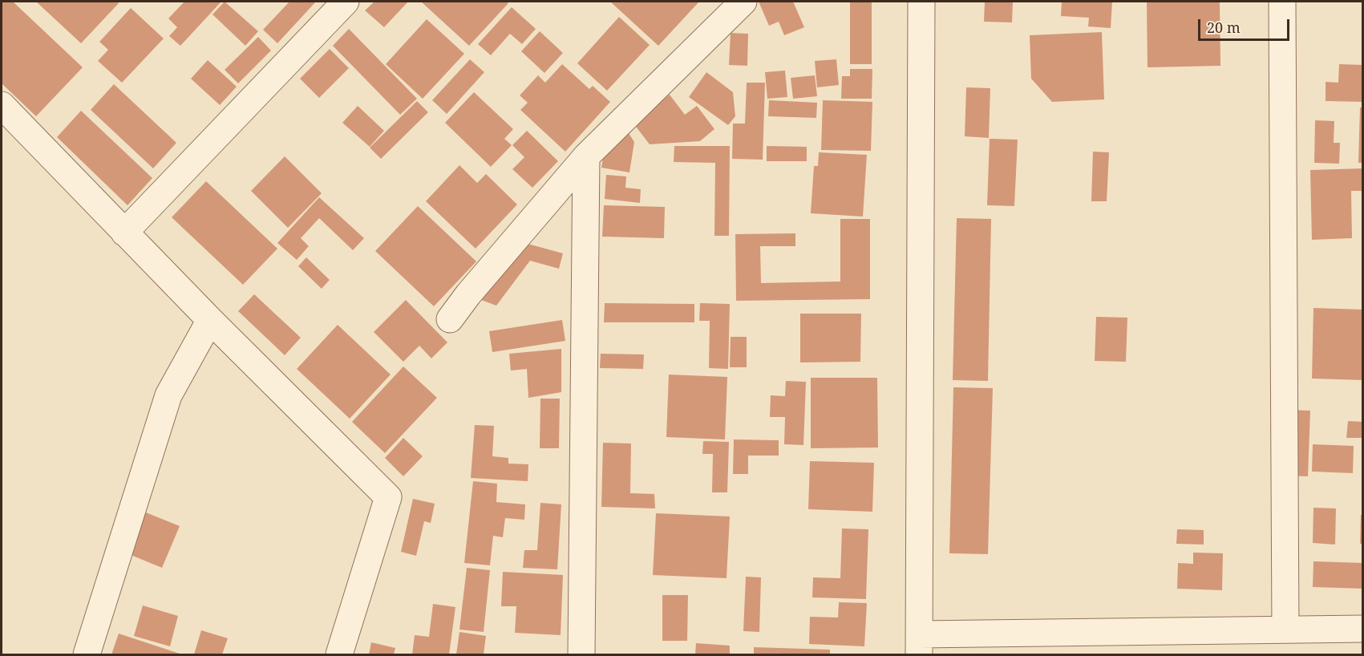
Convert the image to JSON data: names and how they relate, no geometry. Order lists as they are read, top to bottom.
{
  "scale_bar": "20 m"
}
